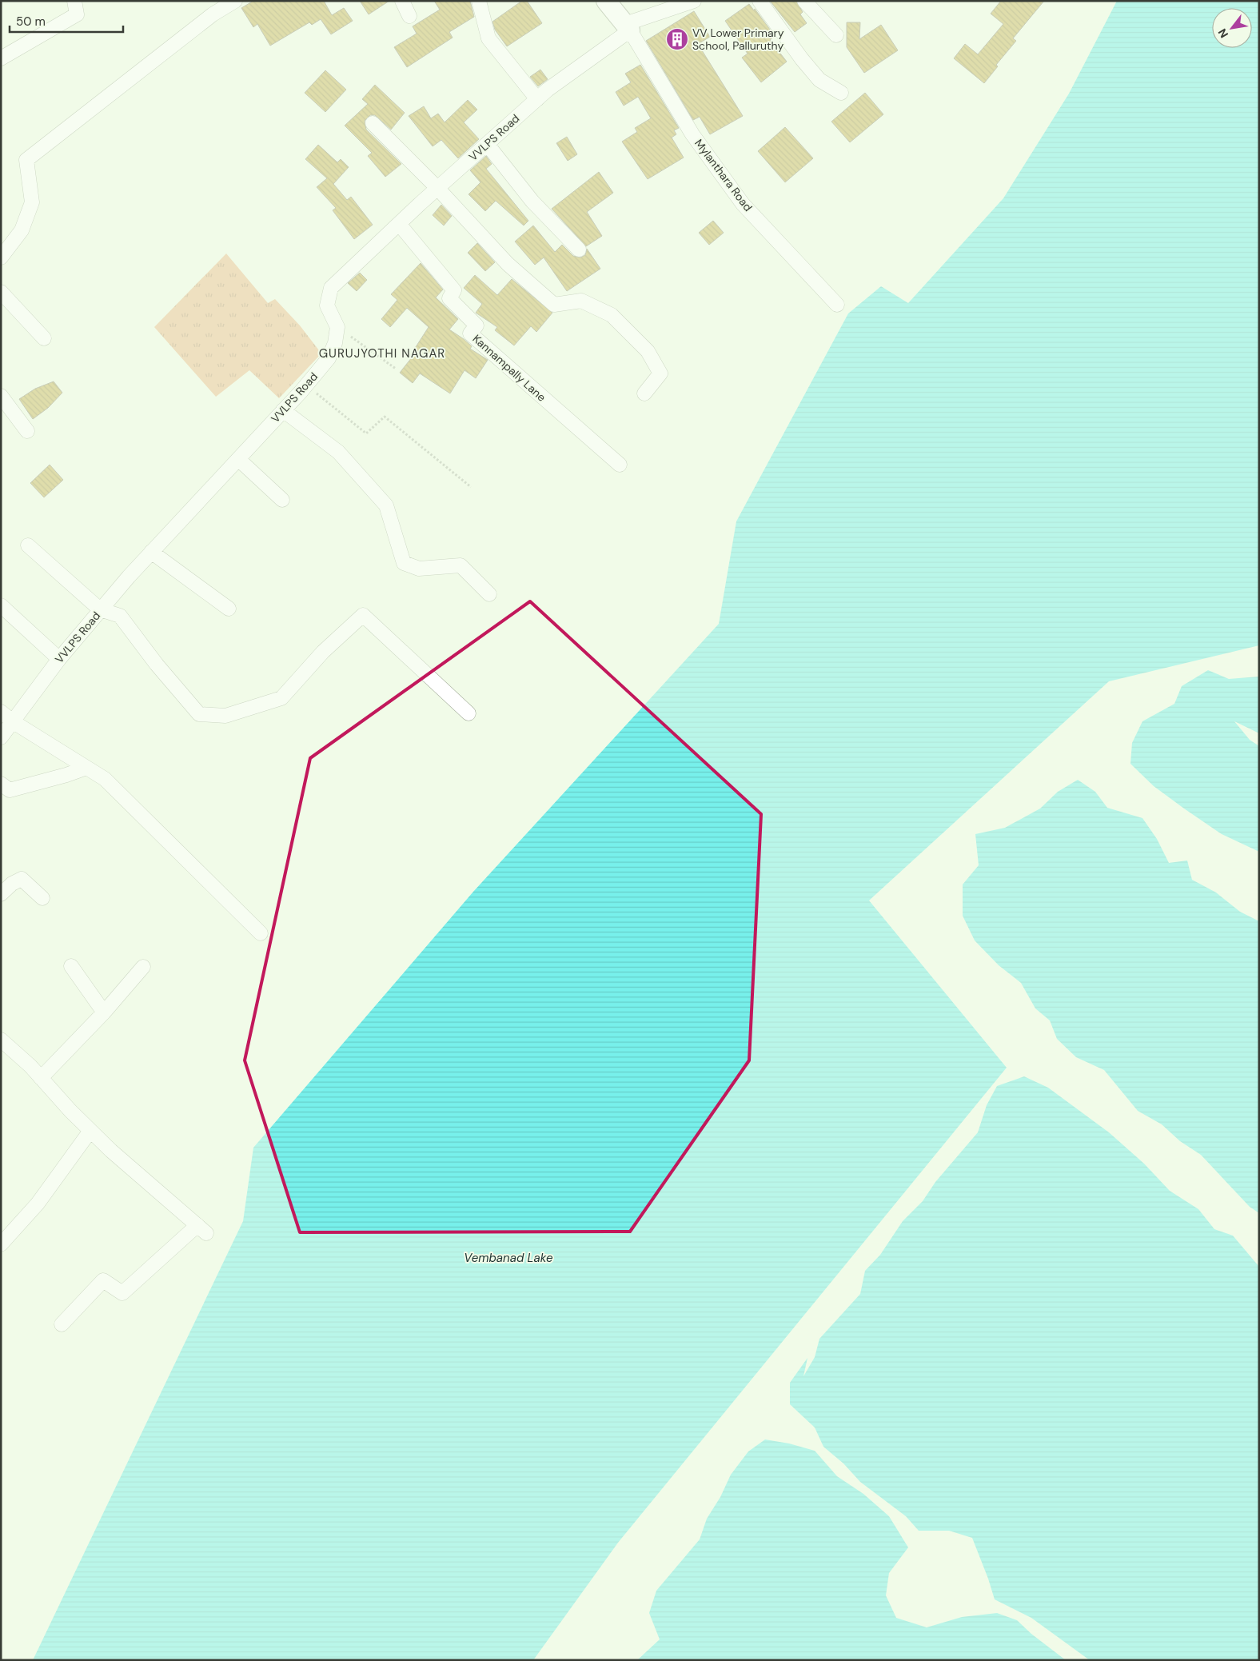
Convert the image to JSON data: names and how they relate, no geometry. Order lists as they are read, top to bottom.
{
  "streets": {
    "street": ["VVLPS Road", "Mylanthara Road", "Kannampally Lane"]
  },
  "crossings": [
    ["VVLPS Road", "Mylanthara Road"],
    ["VVLPS Road", "Kannampally Lane"]
  ],
  "districts": ["GURUJYOTHI NAGAR"],
  "water": ["Vembanad Lake"],
  "places": {
    "building": ["VV Lower Primary School, Palluruthy"]
  },
  "scale_bar": "50 m",
  "north": "bottom left"
}
